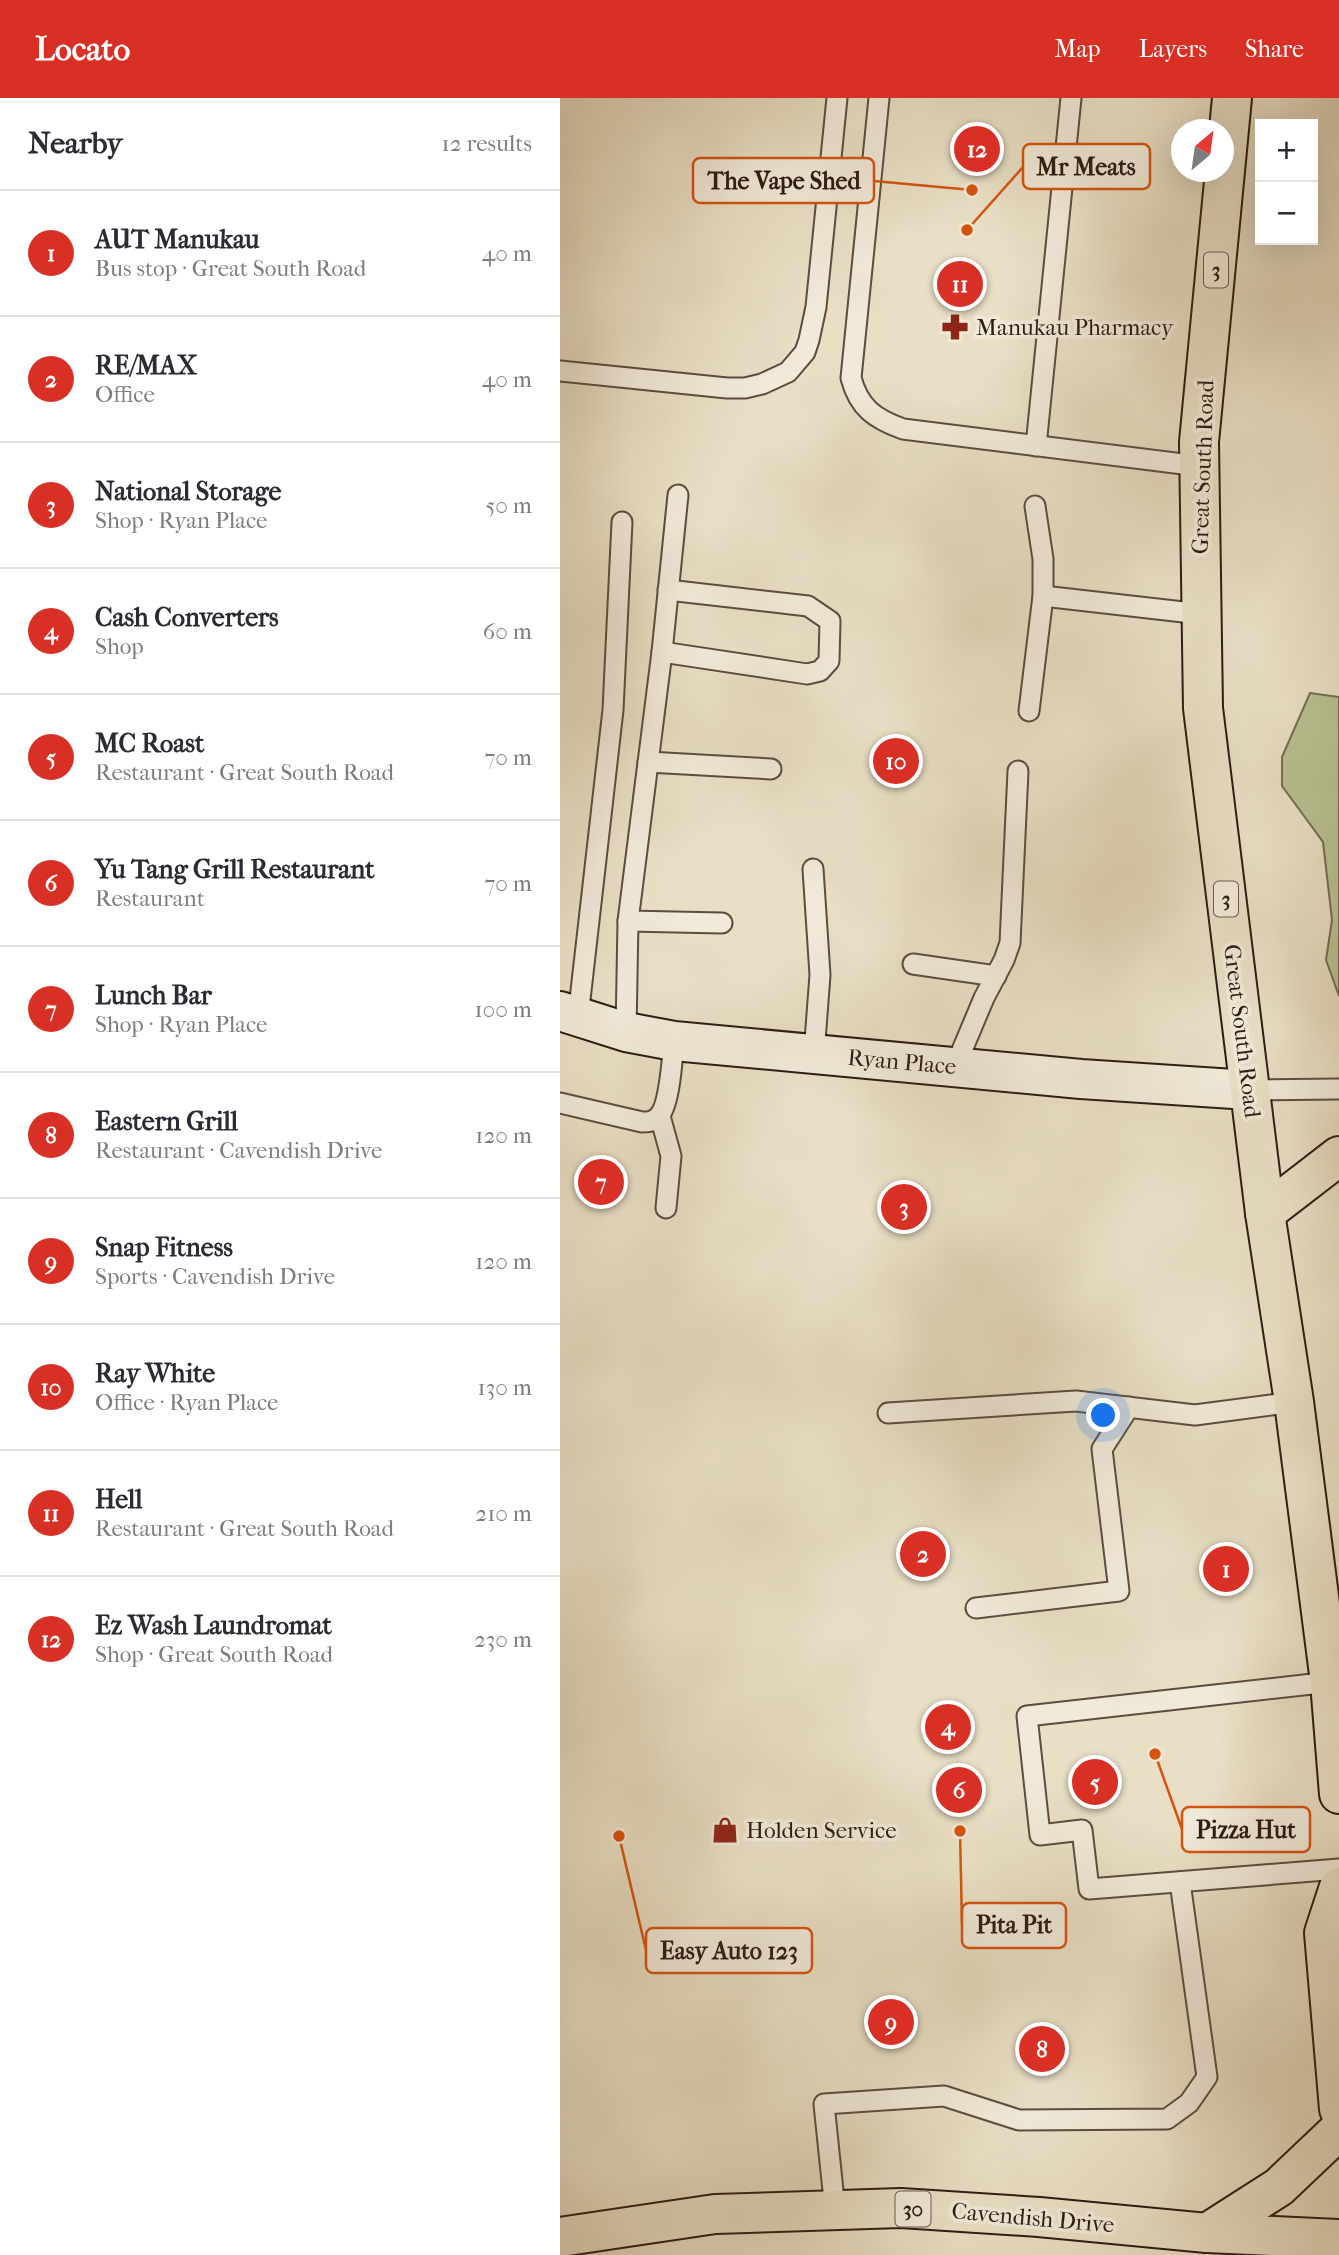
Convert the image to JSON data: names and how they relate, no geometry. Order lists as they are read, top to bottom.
{
  "streets": {
    "main road": [
      "3",
      "Great South Road",
      "30",
      "Cavendish Drive"
    ],
    "street": ["Ryan Place"]
  },
  "crossings": [
    ["Great South Road", "Ryan Place"]
  ],
  "places": {
    "other": [
      "The Vape Shed",
      "Mr Meats",
      "Pizza Hut",
      "Pita Pit",
      "Easy Auto 123"
    ],
    "pharmacy": ["Manukau Pharmacy"],
    "shop": ["Holden Service"]
  },
  "north": "top right",
  "page": {
    "header": "Locato",
    "nav": ["Map", "Layers", "Share"],
    "heading": ["Nearby", "12 results"],
    "map_buttons": ["+", "−"],
    "pins": [
      "12",
      "11",
      "10",
      "7",
      "3",
      "2",
      "1",
      "4",
      "5",
      "6",
      "9",
      "8"
    ],
    "list": [
      {
        "mark": "1",
        "name": "AUT Manukau",
        "note": "Bus stop · Great South Road",
        "value": "40 m"
      },
      {
        "mark": "2",
        "name": "RE/MAX",
        "note": "Office",
        "value": "40 m"
      },
      {
        "mark": "3",
        "name": "National Storage",
        "note": "Shop · Ryan Place",
        "value": "50 m"
      },
      {
        "mark": "4",
        "name": "Cash Converters",
        "note": "Shop",
        "value": "60 m"
      },
      {
        "mark": "5",
        "name": "MC Roast",
        "note": "Restaurant · Great South Road",
        "value": "70 m"
      },
      {
        "mark": "6",
        "name": "Yu Tang Grill Restaurant",
        "note": "Restaurant",
        "value": "70 m"
      },
      {
        "mark": "7",
        "name": "Lunch Bar",
        "note": "Shop · Ryan Place",
        "value": "100 m"
      },
      {
        "mark": "8",
        "name": "Eastern Grill",
        "note": "Restaurant · Cavendish Drive",
        "value": "120 m"
      },
      {
        "mark": "9",
        "name": "Snap Fitness",
        "note": "Sports · Cavendish Drive",
        "value": "120 m"
      },
      {
        "mark": "10",
        "name": "Ray White",
        "note": "Office · Ryan Place",
        "value": "130 m"
      },
      {
        "mark": "11",
        "name": "Hell",
        "note": "Restaurant · Great South Road",
        "value": "210 m"
      },
      {
        "mark": "12",
        "name": "Ez Wash Laundromat",
        "note": "Shop · Great South Road",
        "value": "230 m"
      }
    ]
  }
}
